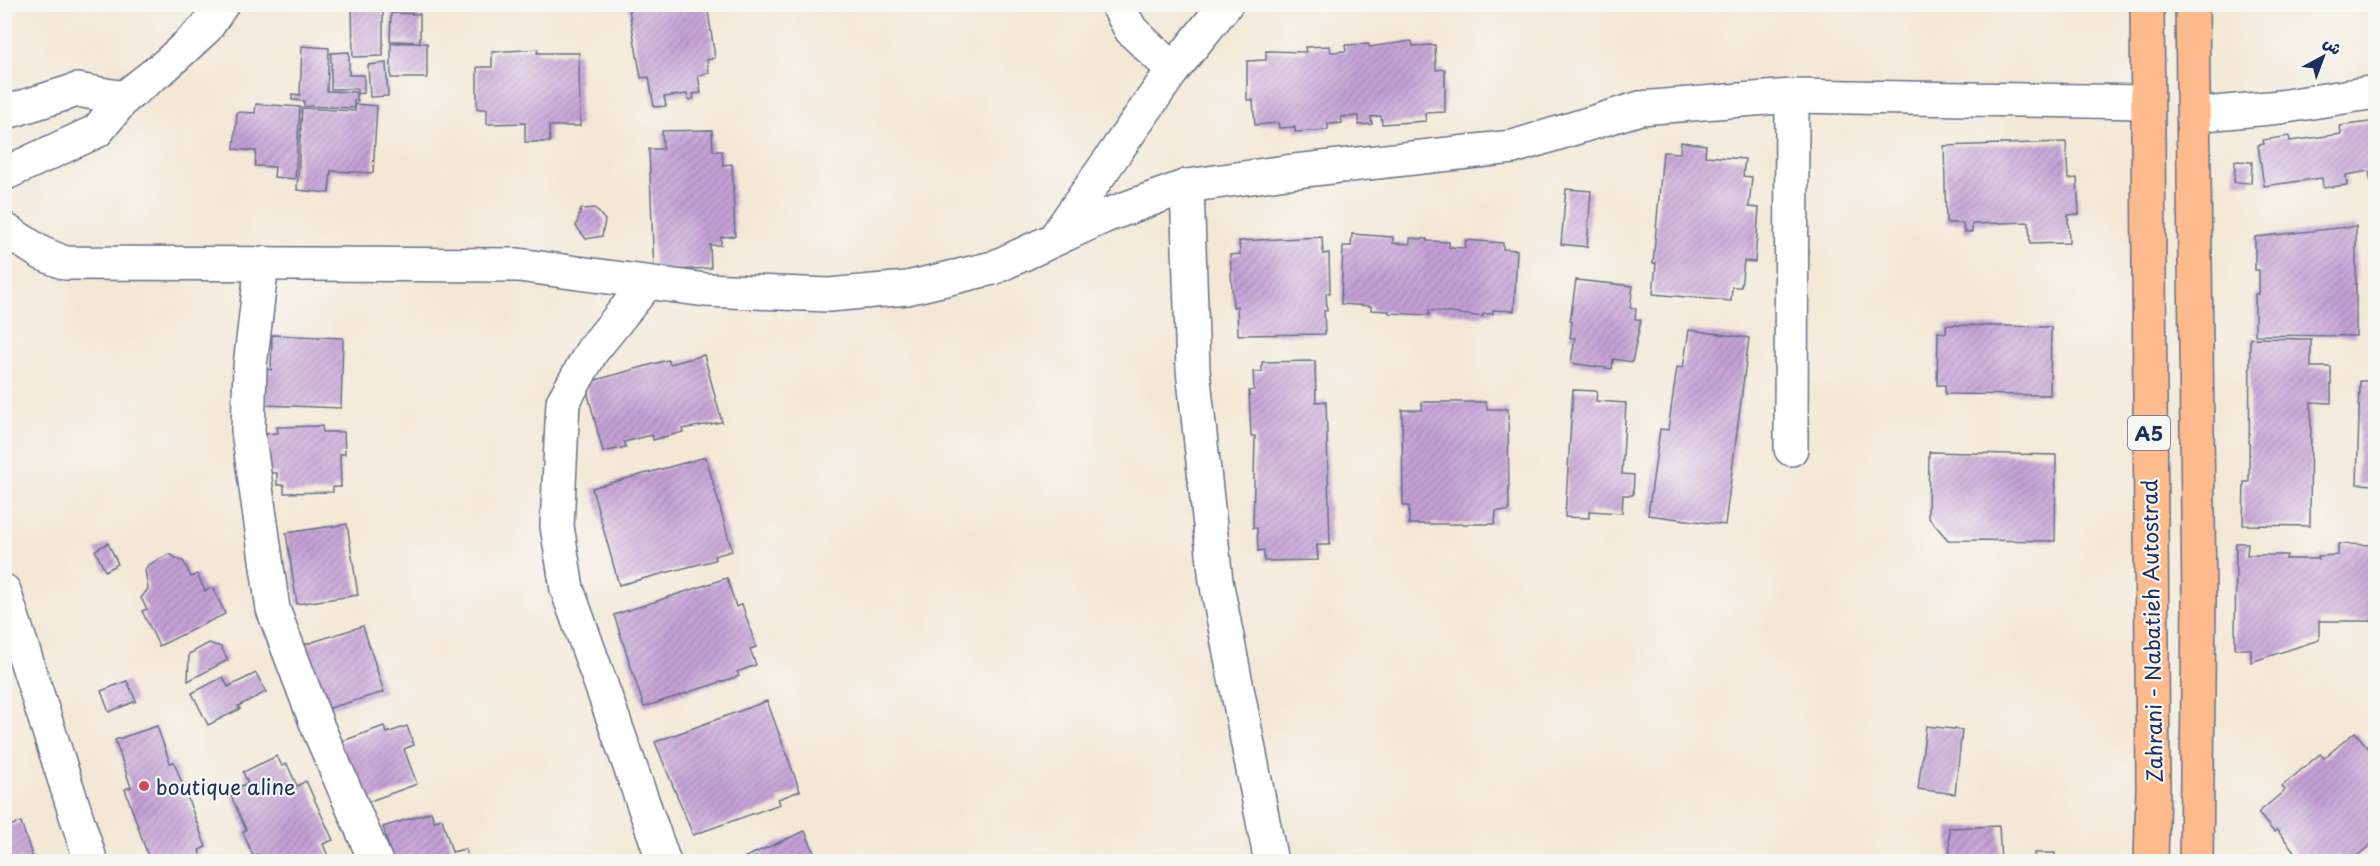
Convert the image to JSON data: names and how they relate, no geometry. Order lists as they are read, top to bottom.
{
  "streets": {
    "highway": ["A5", "Zahrani - Nabatieh Autostrad"]
  },
  "places": ["boutique aline"],
  "north": "top right"
}
